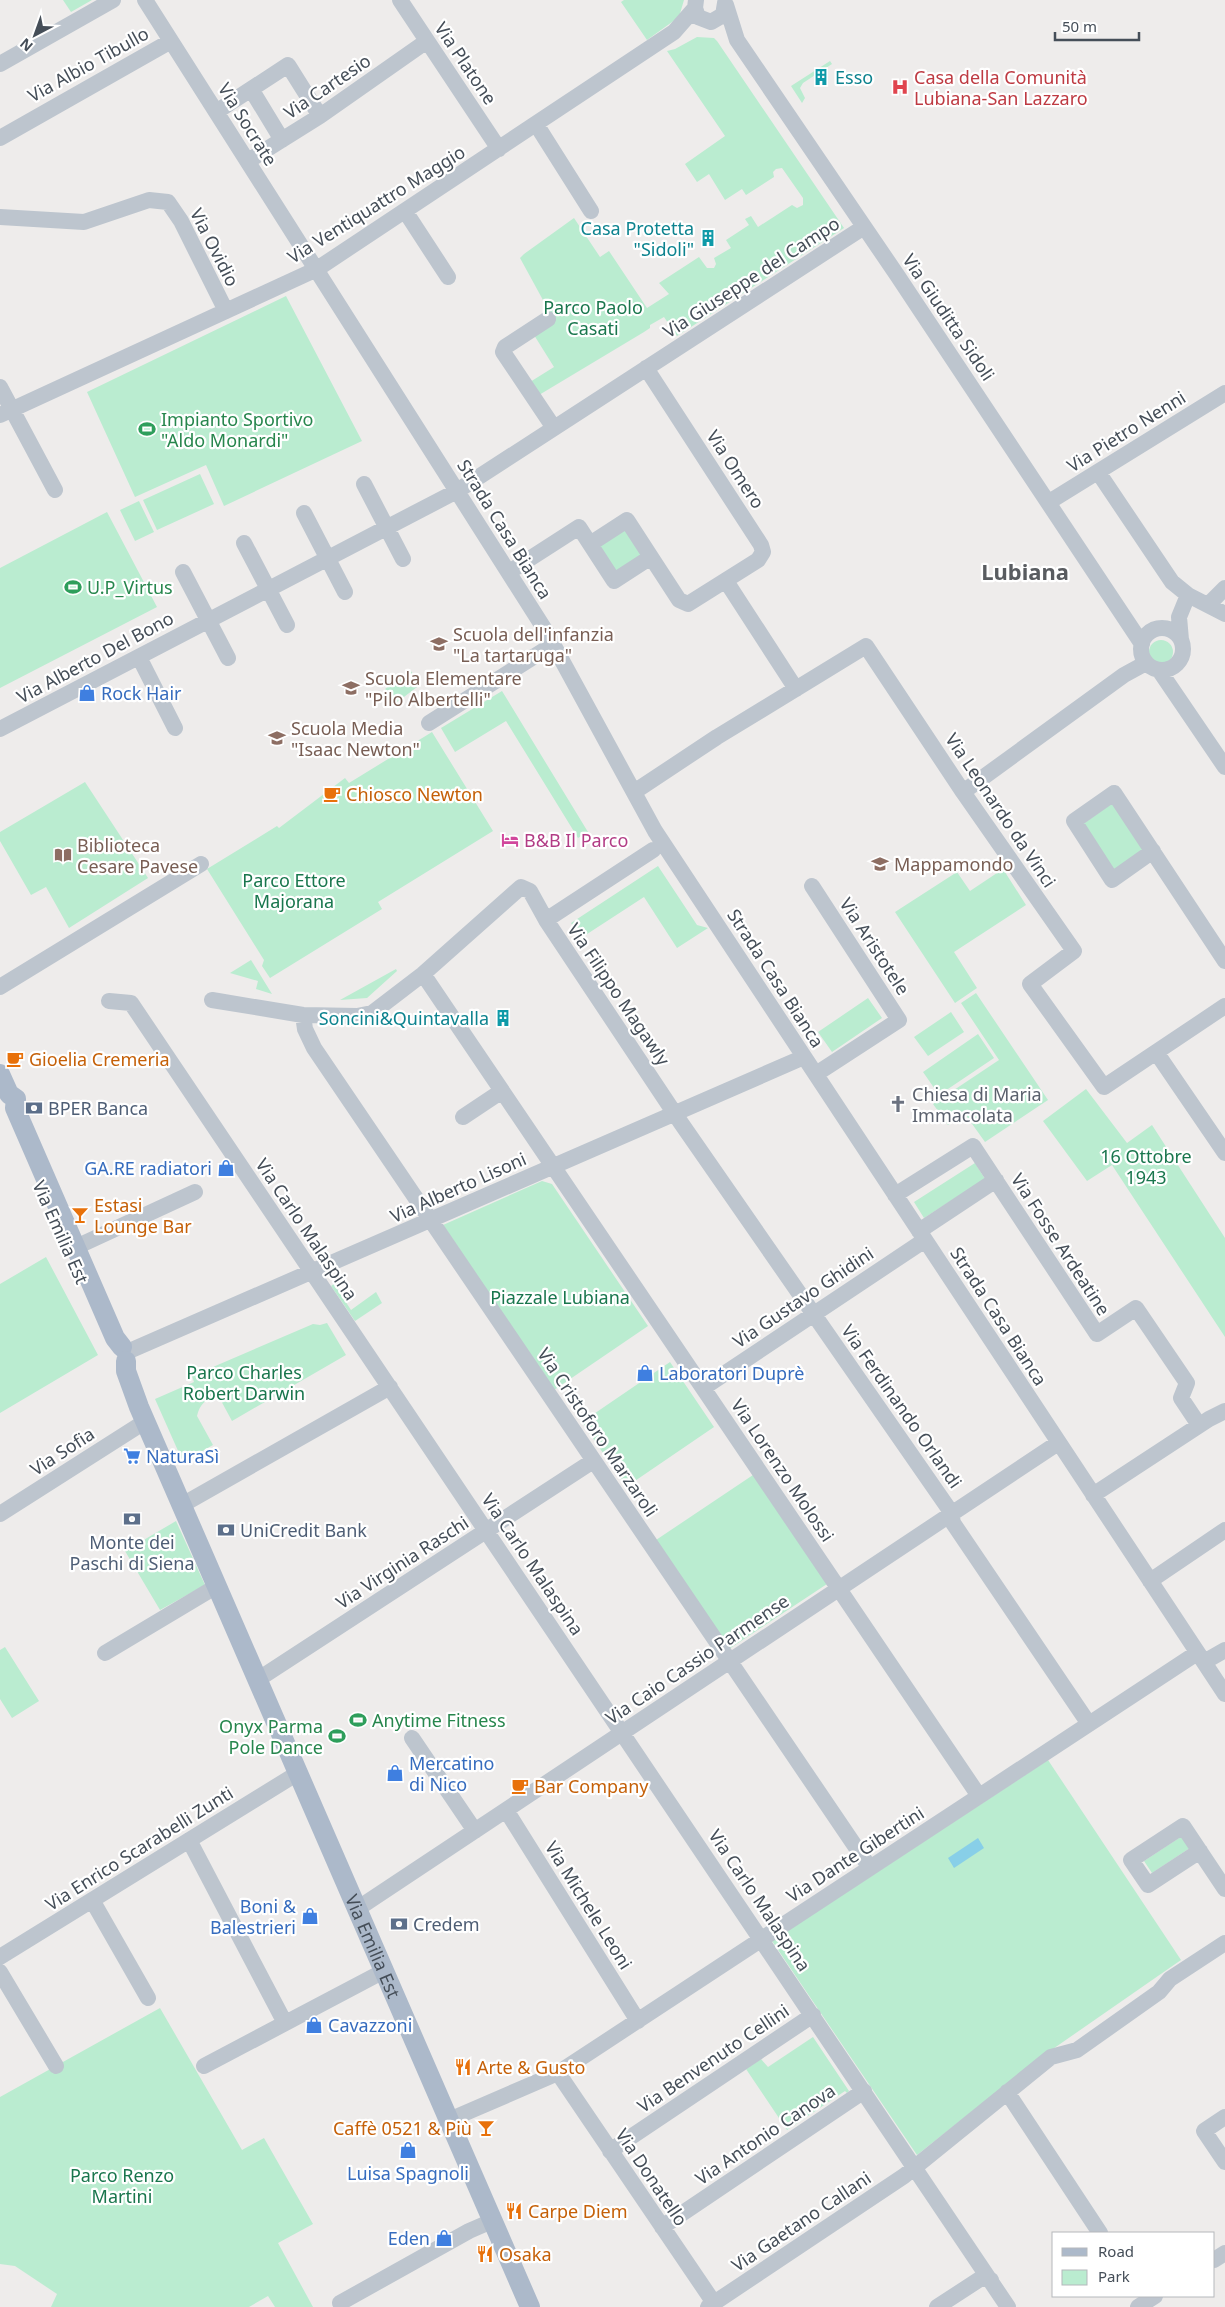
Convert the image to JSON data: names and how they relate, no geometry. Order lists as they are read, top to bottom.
{
  "streets": {
    "main road": ["Via Emilia Est"],
    "street": [
      "Via Platone",
      "Via Albio Tibullo",
      "Via Cartesio",
      "Via Socrate",
      "Via Ventiquattro Maggio",
      "Via Ovidio",
      "Via Giuseppe del Campo",
      "Via Giuditta Sidoli",
      "Via Pietro Nenni",
      "Via Omero",
      "Strada Casa Bianca",
      "Via Alberto Del Bono",
      "Via Leonardo da Vinci",
      "Via Aristotele",
      "Via Filippo Magawly",
      "Via Alberto Lisoni",
      "Via Carlo Malaspina",
      "Via Fosse Ardeatine",
      "Via Gustavo Ghidini",
      "Via Ferdinando Orlandi",
      "Via Cristoforo Marzaroli",
      "Via Sofia",
      "Via Lorenzo Molossi",
      "Via Virginia Raschi",
      "Via Caio Cassio Parmense",
      "Via Enrico Scarabelli Zunti",
      "Via Dante Gibertini",
      "Via Michele Leoni",
      "Via Benvenuto Cellini",
      "Via Antonio Canova",
      "Via Donatello",
      "Via Gaetano Callani"
    ]
  },
  "crossings": [
    ["Via Platone", "Via Cartesio"],
    ["Via Platone", "Via Ventiquattro Maggio"],
    ["Via Albio Tibullo", "Via Socrate"],
    ["Via Cartesio", "Via Socrate"],
    ["Via Socrate", "Via Ventiquattro Maggio"],
    ["Via Socrate", "Strada Casa Bianca"],
    ["Via Ventiquattro Maggio", "Via Ovidio"],
    ["Via Ventiquattro Maggio", "Via Giuditta Sidoli"],
    ["Via Ventiquattro Maggio", "Strada Casa Bianca"],
    ["Via Giuseppe del Campo", "Via Giuditta Sidoli"],
    ["Via Giuseppe del Campo", "Via Omero"],
    ["Via Giuseppe del Campo", "Strada Casa Bianca"],
    ["Via Giuseppe del Campo", "Via Alberto Del Bono"],
    ["Via Giuditta Sidoli", "Via Pietro Nenni"],
    ["Strada Casa Bianca", "Via Alberto Del Bono"],
    ["Strada Casa Bianca", "Via Leonardo da Vinci"],
    ["Strada Casa Bianca", "Via Aristotele"],
    ["Strada Casa Bianca", "Via Alberto Lisoni"],
    ["Strada Casa Bianca", "Via Fosse Ardeatine"],
    ["Strada Casa Bianca", "Via Gustavo Ghidini"],
    ["Strada Casa Bianca", "Via Caio Cassio Parmense"],
    ["Strada Casa Bianca", "Via Dante Gibertini"],
    ["Via Filippo Magawly", "Via Alberto Lisoni"],
    ["Via Filippo Magawly", "Via Ferdinando Orlandi"],
    ["Via Filippo Magawly", "Via Lorenzo Molossi"],
    ["Via Alberto Lisoni", "Via Carlo Malaspina"],
    ["Via Alberto Lisoni", "Via Emilia Est"],
    ["Via Alberto Lisoni", "Via Ferdinando Orlandi"],
    ["Via Alberto Lisoni", "Via Cristoforo Marzaroli"],
    ["Via Alberto Lisoni", "Via Lorenzo Molossi"],
    ["Via Carlo Malaspina", "Via Virginia Raschi"],
    ["Via Carlo Malaspina", "Via Caio Cassio Parmense"],
    ["Via Carlo Malaspina", "Via Dante Gibertini"],
    ["Via Carlo Malaspina", "Via Benvenuto Cellini"],
    ["Via Carlo Malaspina", "Via Antonio Canova"],
    ["Via Carlo Malaspina", "Via Gaetano Callani"],
    ["Via Emilia Est", "Via Sofia"],
    ["Via Emilia Est", "Via Virginia Raschi"],
    ["Via Emilia Est", "Via Caio Cassio Parmense"],
    ["Via Emilia Est", "Via Enrico Scarabelli Zunti"],
    ["Via Emilia Est", "Via Dante Gibertini"],
    ["Via Fosse Ardeatine", "Via Gustavo Ghidini"],
    ["Via Gustavo Ghidini", "Via Ferdinando Orlandi"],
    ["Via Gustavo Ghidini", "Via Lorenzo Molossi"],
    ["Via Ferdinando Orlandi", "Via Caio Cassio Parmense"],
    ["Via Ferdinando Orlandi", "Via Dante Gibertini"],
    ["Via Cristoforo Marzaroli", "Via Virginia Raschi"],
    ["Via Cristoforo Marzaroli", "Via Caio Cassio Parmense"],
    ["Via Cristoforo Marzaroli", "Via Dante Gibertini"],
    ["Via Lorenzo Molossi", "Via Caio Cassio Parmense"],
    ["Via Lorenzo Molossi", "Via Dante Gibertini"],
    ["Via Caio Cassio Parmense", "Via Michele Leoni"],
    ["Via Dante Gibertini", "Via Michele Leoni"],
    ["Via Dante Gibertini", "Via Donatello"],
    ["Via Benvenuto Cellini", "Via Donatello"],
    ["Via Antonio Canova", "Via Donatello"],
    ["Via Donatello", "Via Gaetano Callani"]
  ],
  "districts": ["Lubiana"],
  "parks": [
    "Parco Paolo Casati",
    "Parco Ettore Majorana",
    "16 Ottobre 1943",
    "Piazzale Lubiana",
    "Parco Charles Robert Darwin",
    "Parco Renzo Martini"
  ],
  "places": {
    "building": ["Esso", "Casa Protetta \"Sidoli\"", "Soncini&Quintavalla"],
    "hospital": ["Casa della Comunità Lubiana-San Lazzaro"],
    "sports": [
      "Impianto Sportivo \"Aldo Monardi\"",
      "U.P_Virtus",
      "Anytime Fitness",
      "Onyx Parma Pole Dance"
    ],
    "school or university": [
      "Scuola dell'infanzia \"La tartaruga\"",
      "Scuola Elementare \"Pilo Albertelli\"",
      "Scuola Media \"Isaac Newton\"",
      "Mappamondo"
    ],
    "shop": [
      "Rock Hair",
      "GA.RE radiatori",
      "Laboratori Duprè",
      "Mercatino di Nico",
      "Boni & Balestrieri",
      "Cavazzoni",
      "Luisa Spagnoli",
      "Eden"
    ],
    "cafe": ["Chiosco Newton", "Gioelia Cremeria", "Bar Company"],
    "hotel": ["B&B Il Parco"],
    "library": ["Biblioteca Cesare Pavese"],
    "church": ["Chiesa di Maria Immacolata"],
    "bank": [
      "BPER Banca",
      "Monte dei Paschi di Siena",
      "UniCredit Bank",
      "Credem"
    ],
    "bar": ["Estasi Lounge Bar", "Caffè 0521 & Più"],
    "supermarket": ["NaturaSì"],
    "restaurant": ["Arte & Gusto", "Carpe Diem", "Osaka"]
  },
  "legend": ["Road", "Park"],
  "scale_bar": "50 m",
  "north": "bottom left"
}
